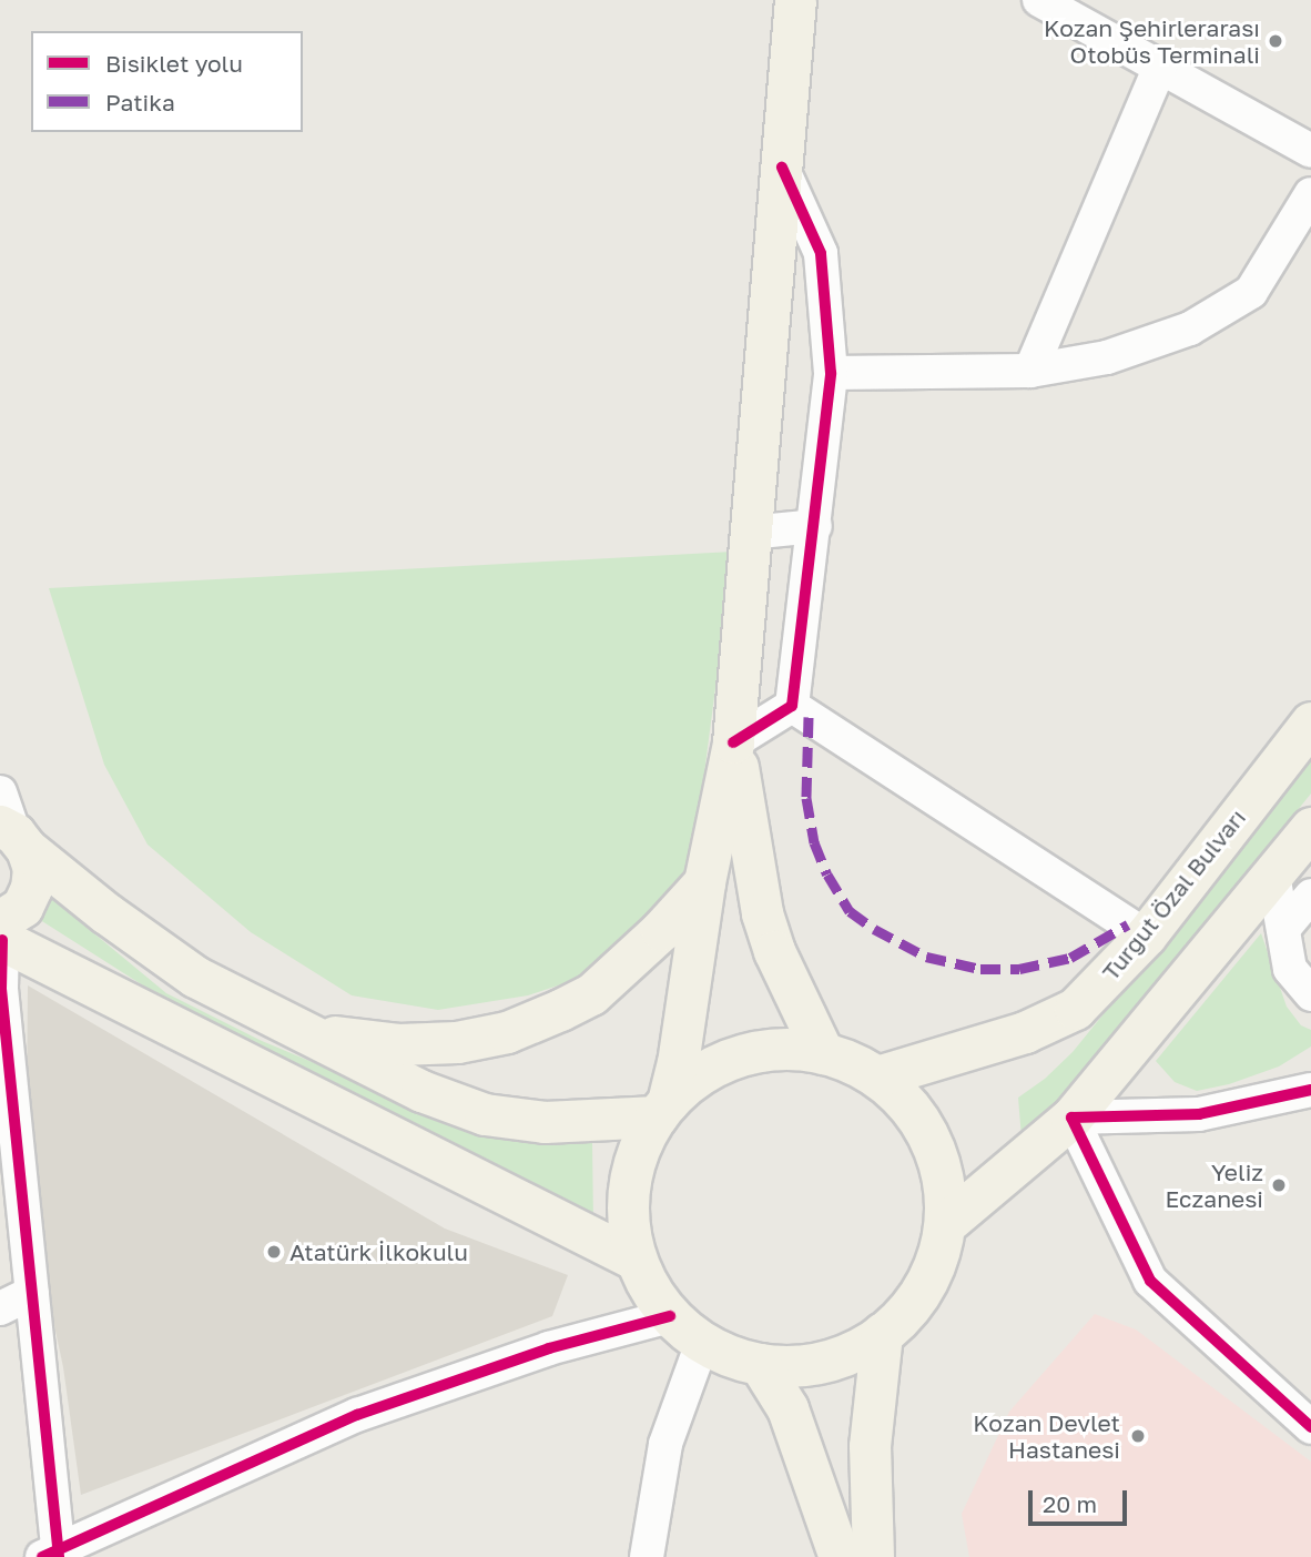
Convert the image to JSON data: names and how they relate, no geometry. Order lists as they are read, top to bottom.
{
  "streets": {
    "main road": ["Turgut Özal Bulvarı"]
  },
  "places": [
    "Kozan Şehirlerarası Otobüs Terminali",
    "Yeliz Eczanesi",
    "Atatürk İlkokulu",
    "Kozan Devlet Hastanesi"
  ],
  "legend": ["Bisiklet yolu", "Patika"],
  "scale_bar": "20 m"
}
